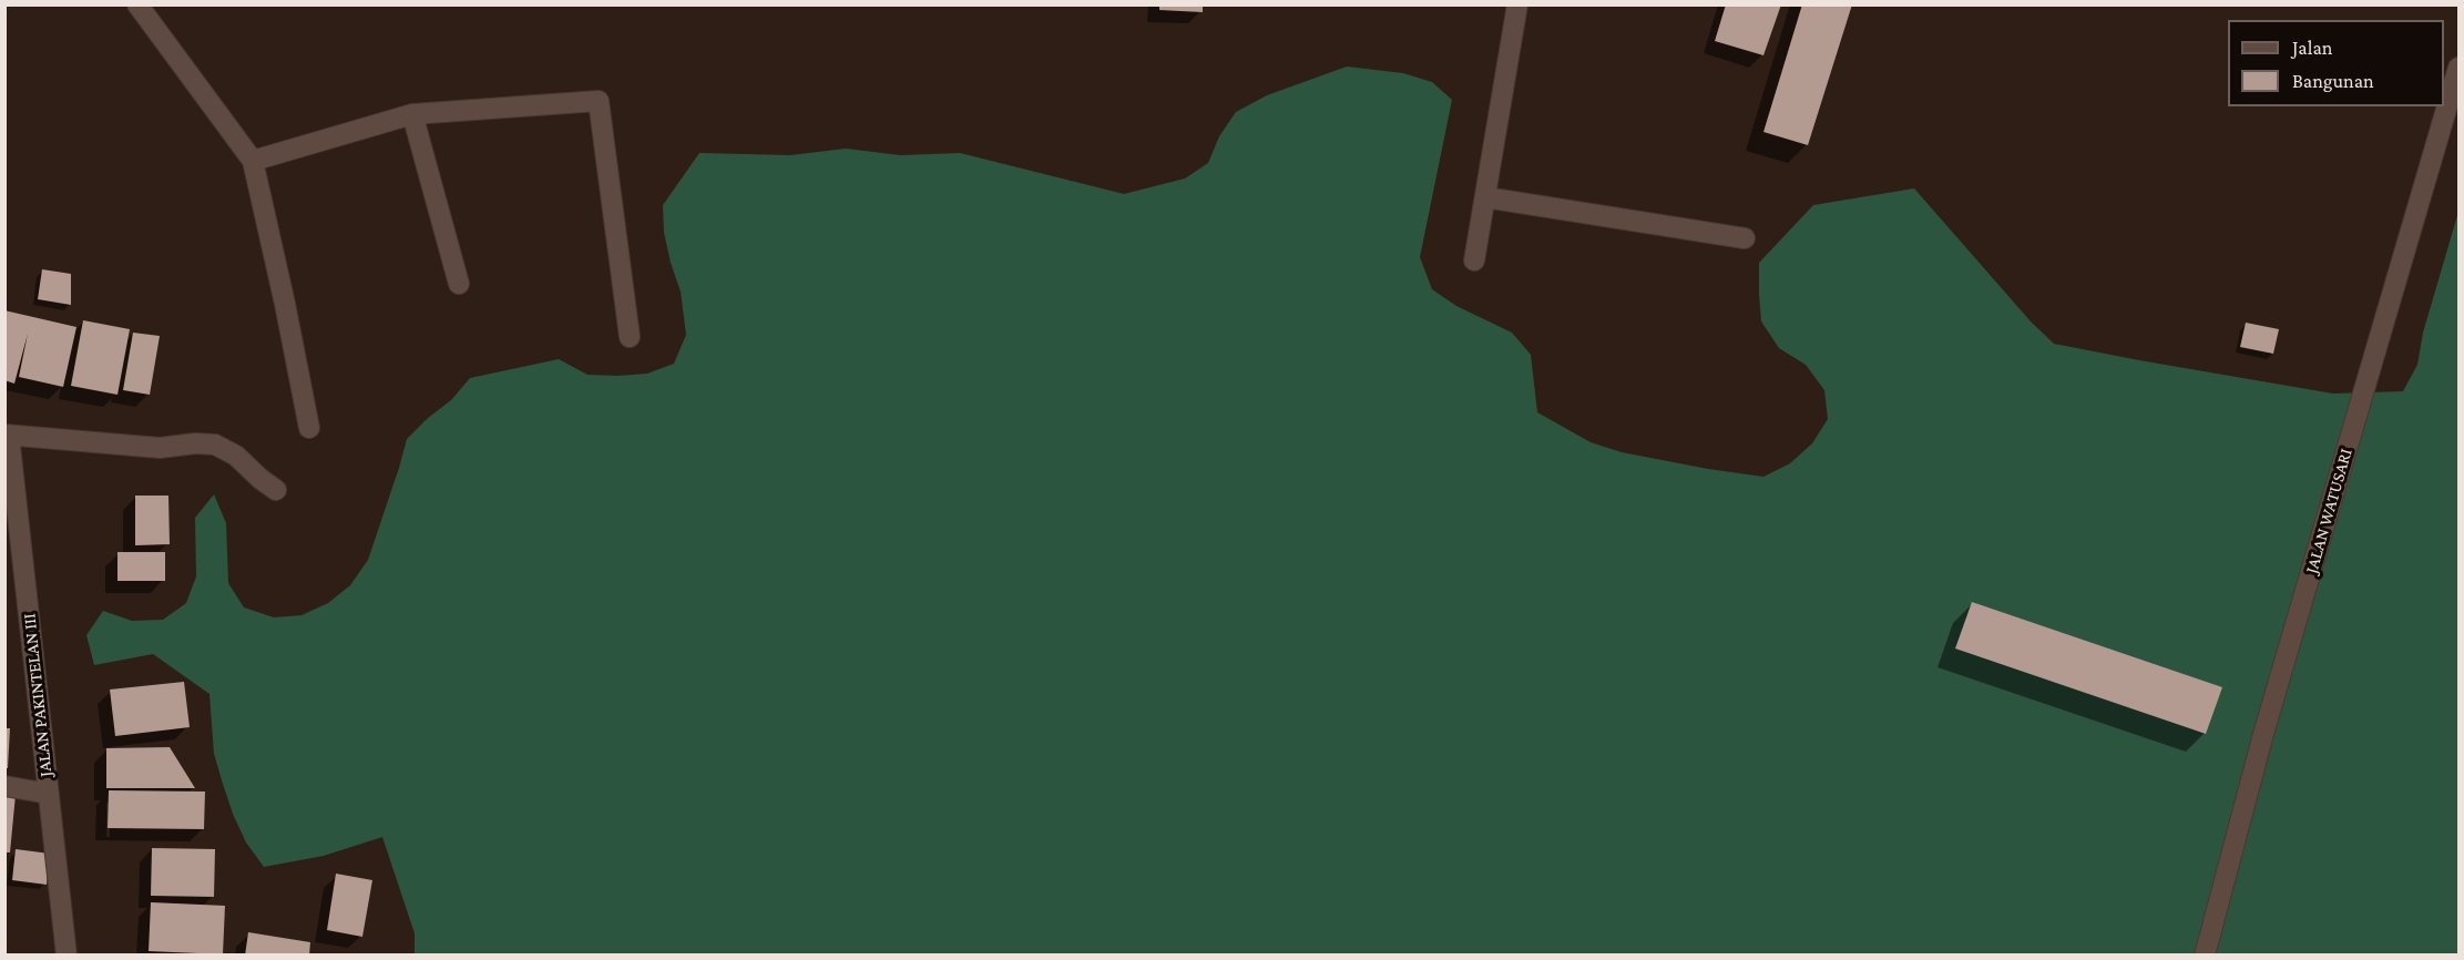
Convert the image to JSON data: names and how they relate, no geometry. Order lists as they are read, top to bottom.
{
  "streets": {
    "street": ["JALAN WATUSARI", "JALAN PAKINTELAN III"]
  },
  "legend": ["Jalan", "Bangunan"]
}
